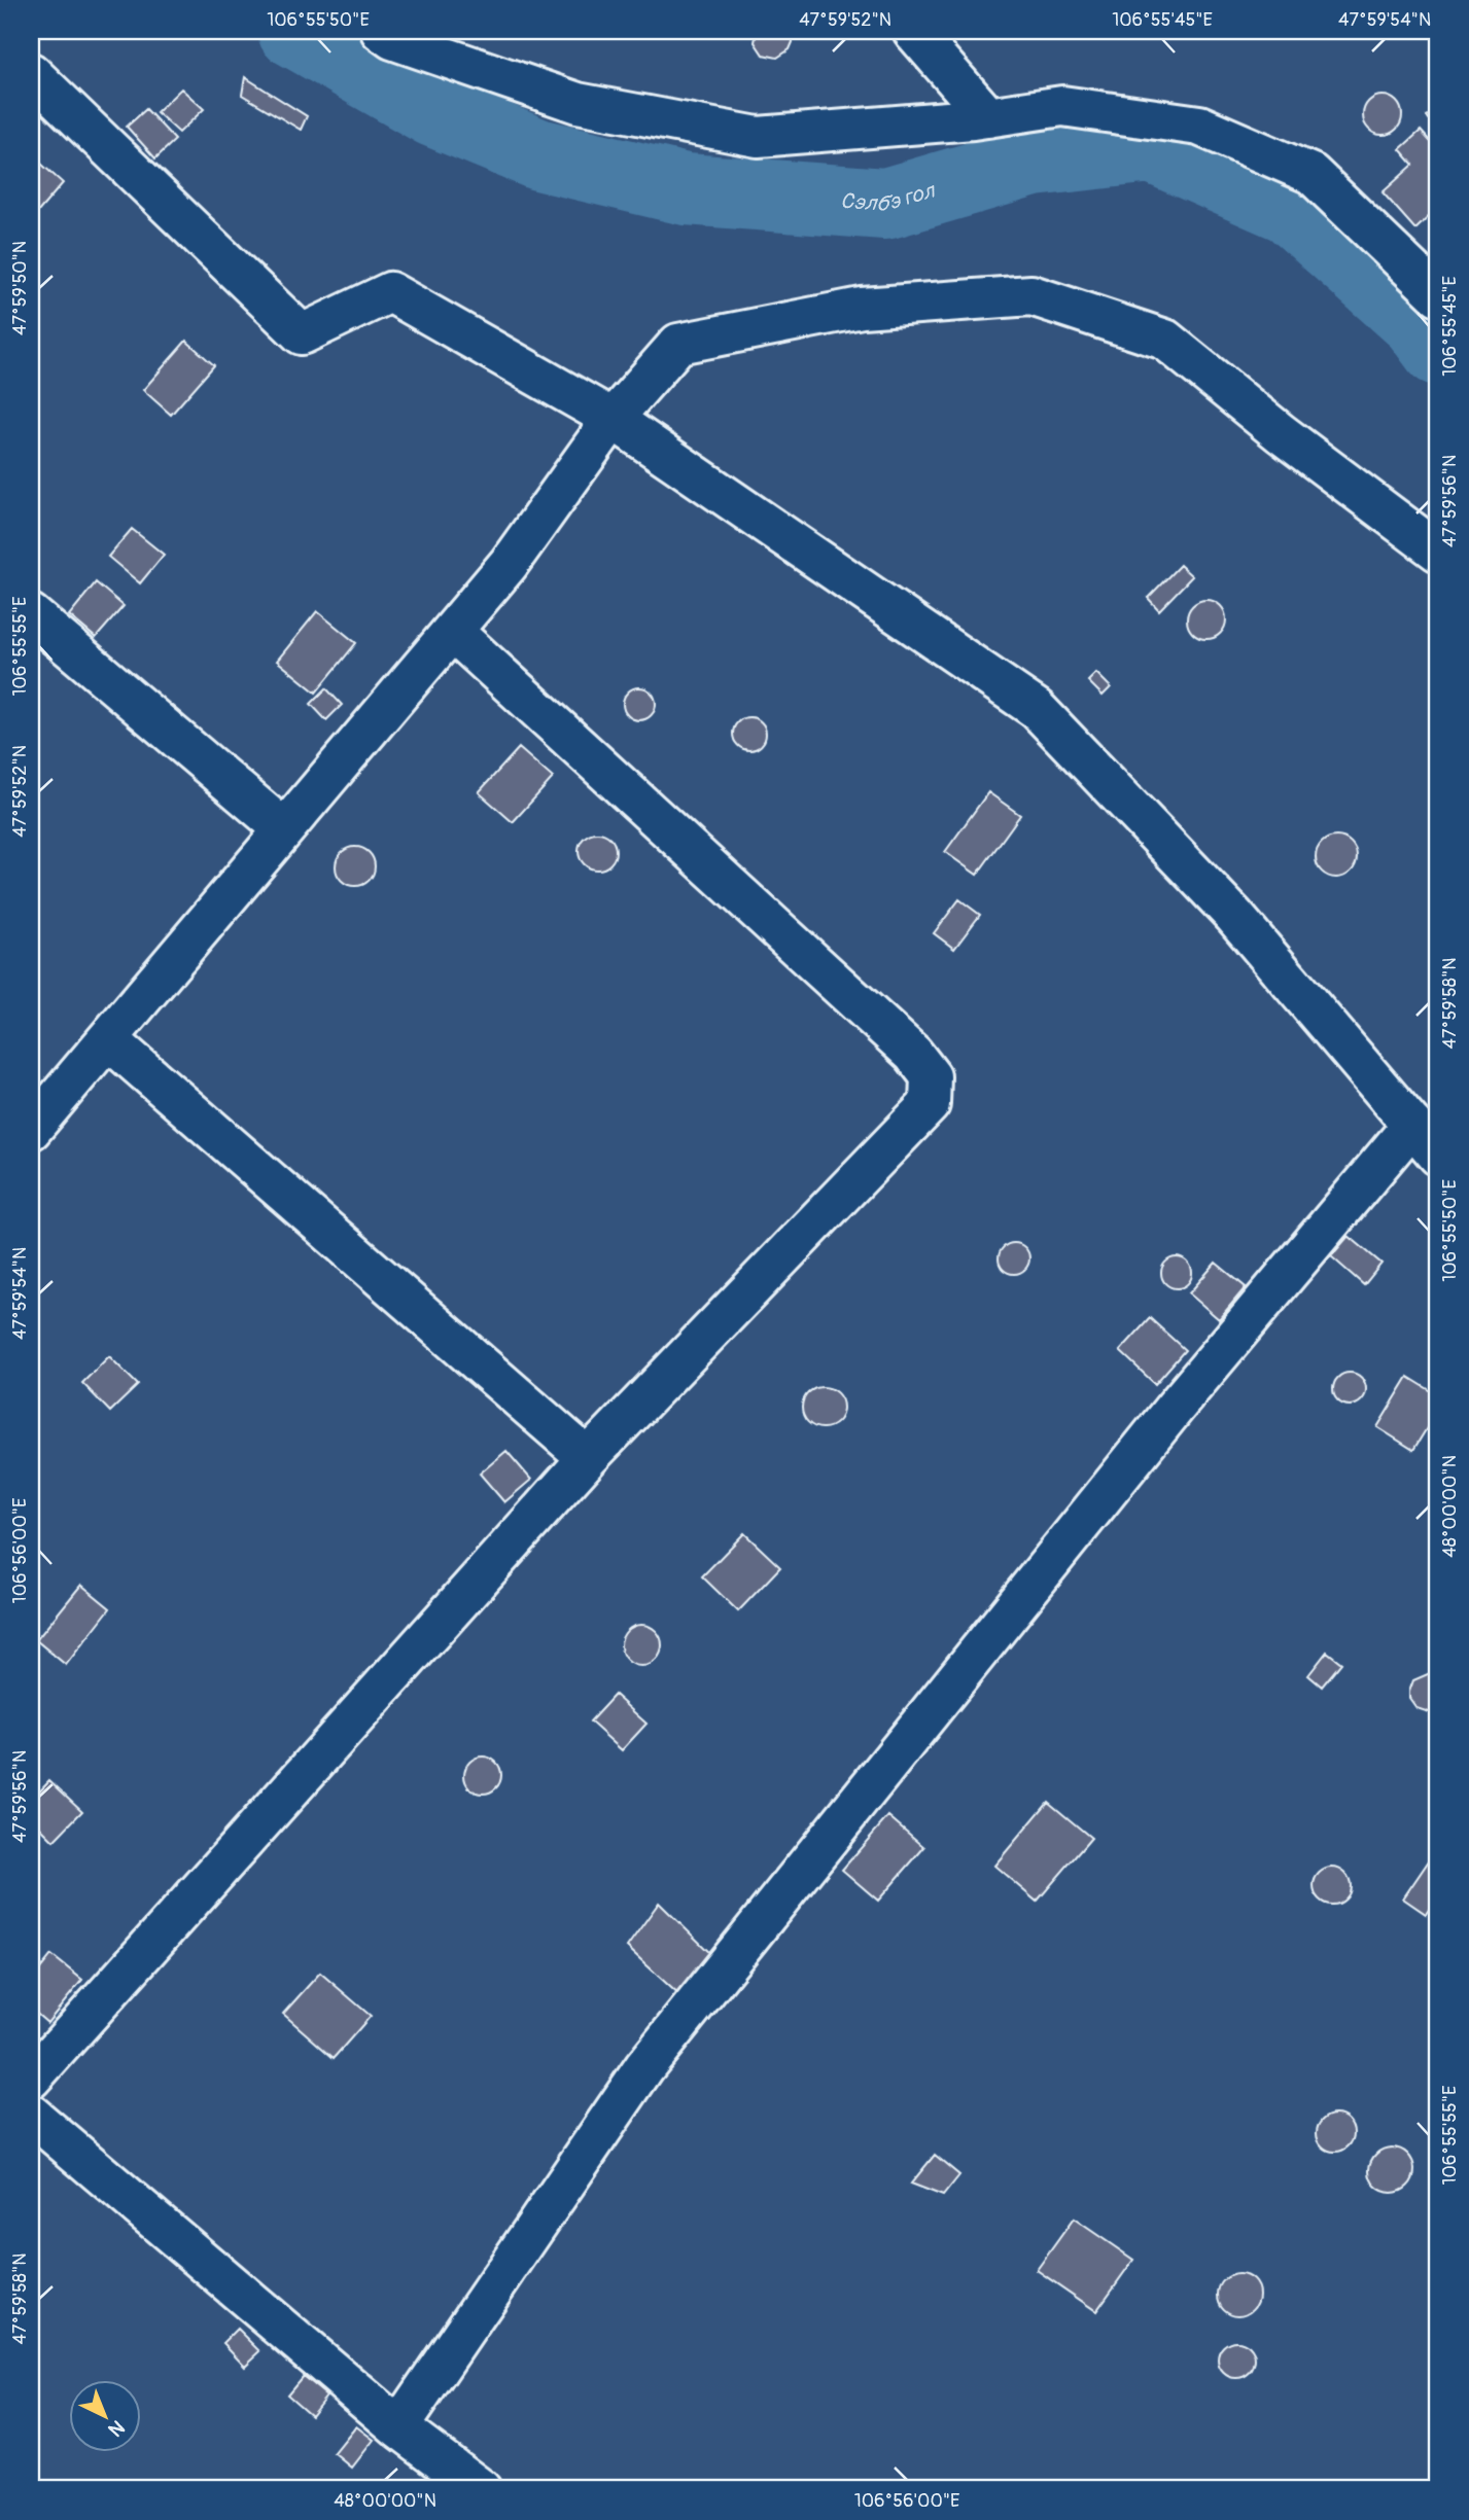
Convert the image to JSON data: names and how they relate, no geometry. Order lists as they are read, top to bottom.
{
  "water": ["Сэлбэ гол"],
  "north": "bottom right",
  "coordinates": [
    "106°55'50\"E",
    "47°59'52\"N",
    "106°55'45\"E",
    "47°59'54\"N",
    "47°59'50\"N",
    "47°59'56\"N",
    "106°55'55\"E",
    "47°59'58\"N",
    "48°00'00\"N",
    "106°56'00\"E"
  ]
}
